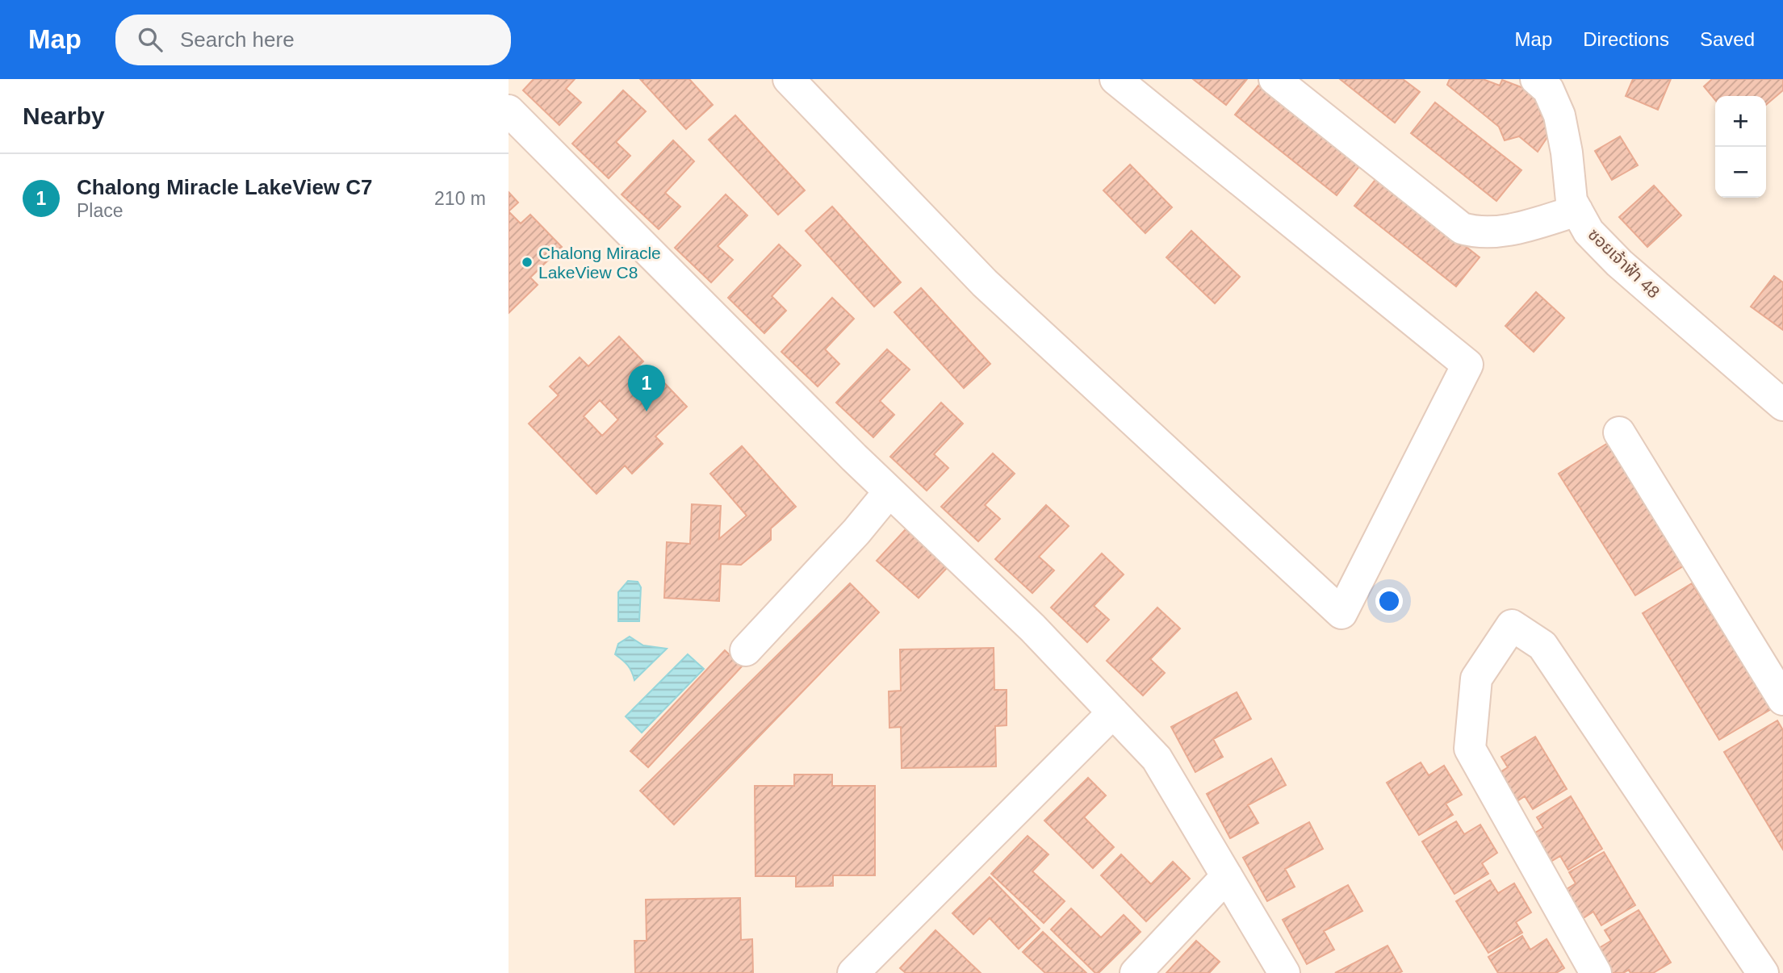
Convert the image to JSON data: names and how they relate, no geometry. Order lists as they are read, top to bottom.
{
  "streets": {
    "street": ["ซอยเจ้าฟ้า 48"]
  },
  "places": ["Chalong Miracle LakeView C8"],
  "page": {
    "header": "Map",
    "search": "Search here",
    "nav": ["Map", "Directions", "Saved"],
    "heading": "Nearby",
    "map_buttons": ["+", "−"],
    "list": [
      {
        "mark": "1",
        "name": "Chalong Miracle LakeView C7",
        "note": "Place",
        "value": "210 m"
      }
    ],
    "pins": "1"
  }
}
